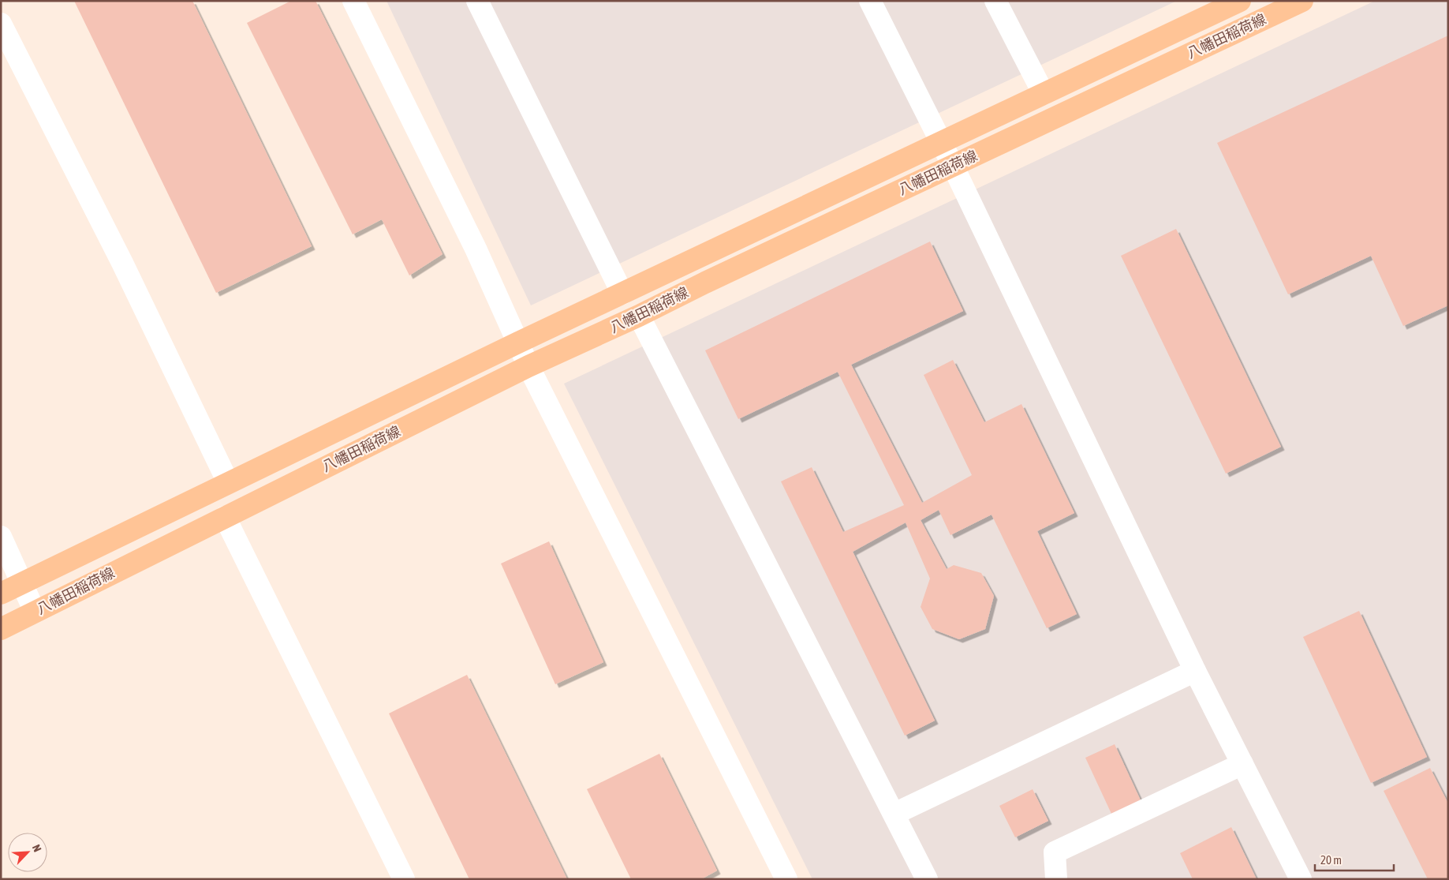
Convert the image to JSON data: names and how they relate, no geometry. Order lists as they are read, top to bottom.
{
  "streets": {
    "main road": ["八幡田稲荷線"]
  },
  "scale_bar": "20 m",
  "north": "top right"
}
